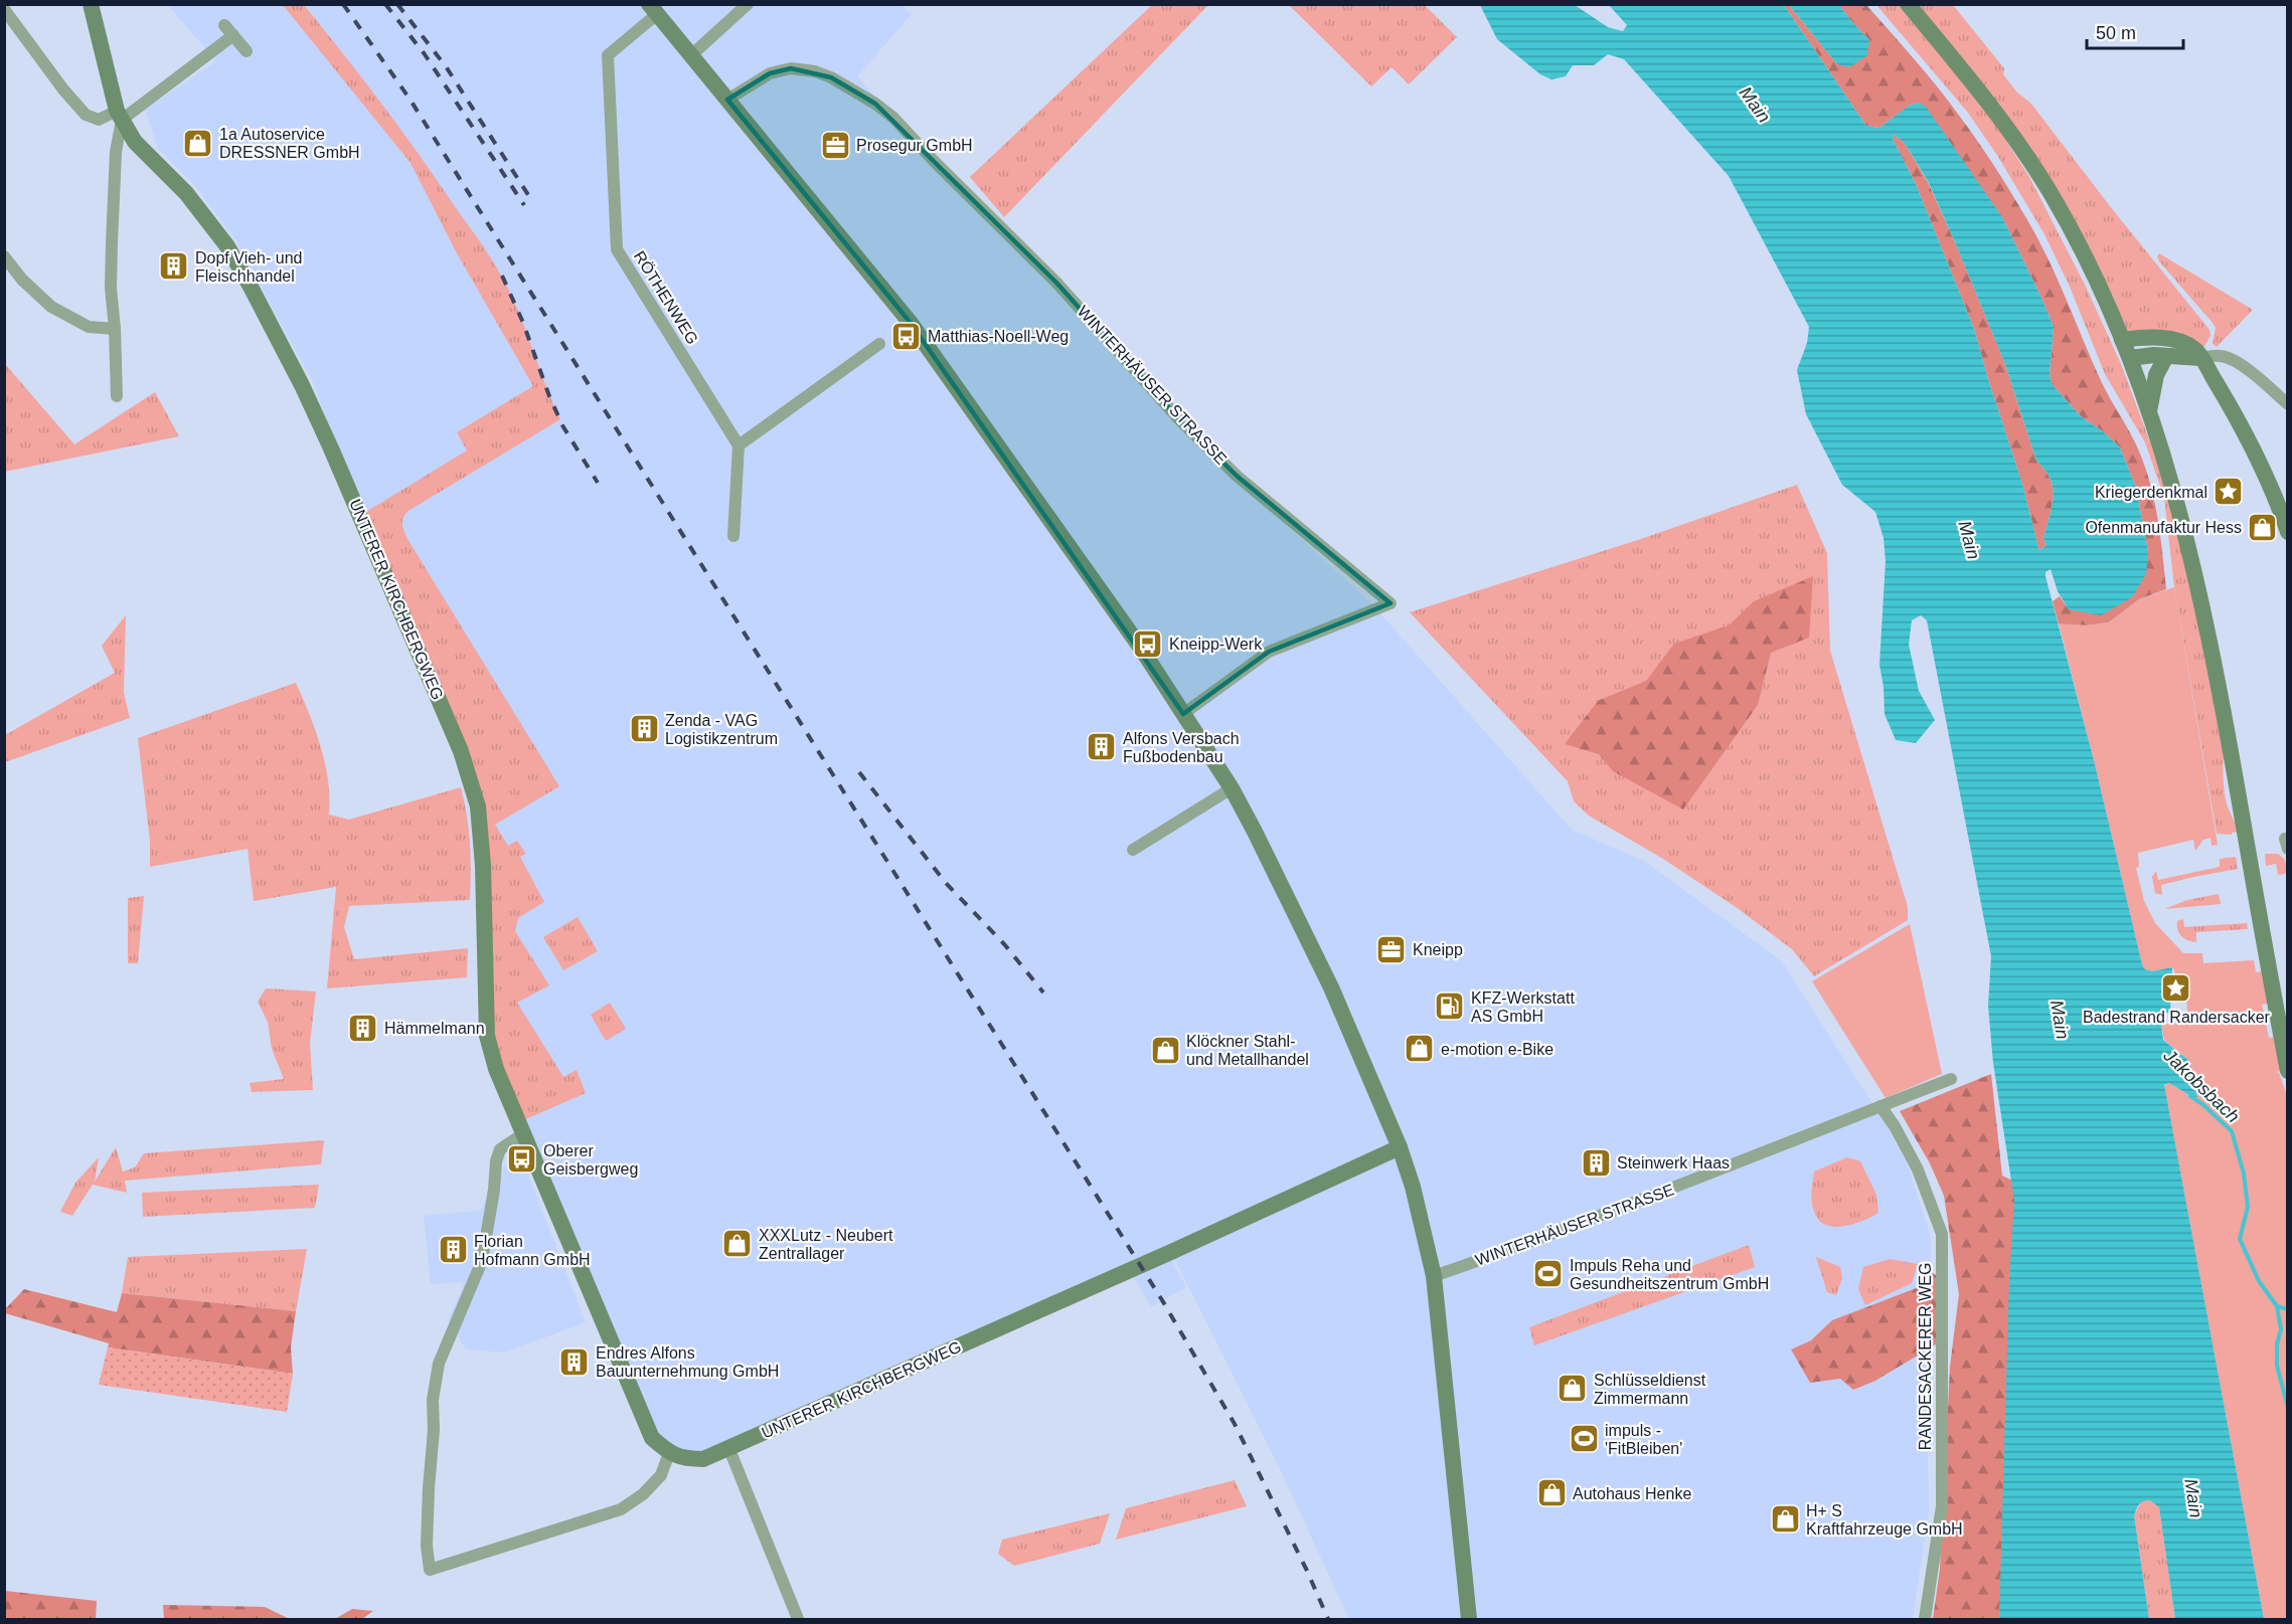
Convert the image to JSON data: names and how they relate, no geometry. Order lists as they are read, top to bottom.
{
  "streets": {
    "main road": ["UNTERER KIRCHBERGWEG"],
    "street": ["RÖTHENWEG", "WINTERHÄUSER STRASSE", "RANDESACKERER WEG"]
  },
  "crossings": [
    ["WINTERHÄUSER STRASSE", "RANDESACKERER WEG"]
  ],
  "water": ["Main", "Jakobsbach"],
  "places": {
    "shop": [
      "1a Autoservice DRESSNER GmbH",
      "Ofenmanufaktur Hess",
      "e-motion e-Bike",
      "Klöckner Stahl- und Metallhandel",
      "XXXLutz - Neubert Zentrallager",
      "Schlüsseldienst Zimmermann",
      "Autohaus Henke",
      "H+ S Kraftfahrzeuge GmbH"
    ],
    "office": ["Prosegur GmbH", "Kneipp"],
    "building": [
      "Dopf Vieh- und Fleischhandel",
      "Zenda - VAG Logistikzentrum",
      "Alfons Versbach Fußbodenbau",
      "Hämmelmann",
      "Steinwerk Haas",
      "Florian Hofmann GmbH",
      "Endres Alfons Bauunternehmung GmbH"
    ],
    "bus stop": ["Matthias-Noell-Weg", "Kneipp-Werk", "Oberer Geisbergweg"],
    "place": ["Kriegerdenkmal", "Badestrand Randersacker"],
    "fuel station": ["KFZ-Werkstatt AS GmbH"],
    "sports": ["Impuls Reha und Gesundheitszentrum GmbH", "impuls - 'FitBleiben'"]
  },
  "scale_bar": "50 m"
}
